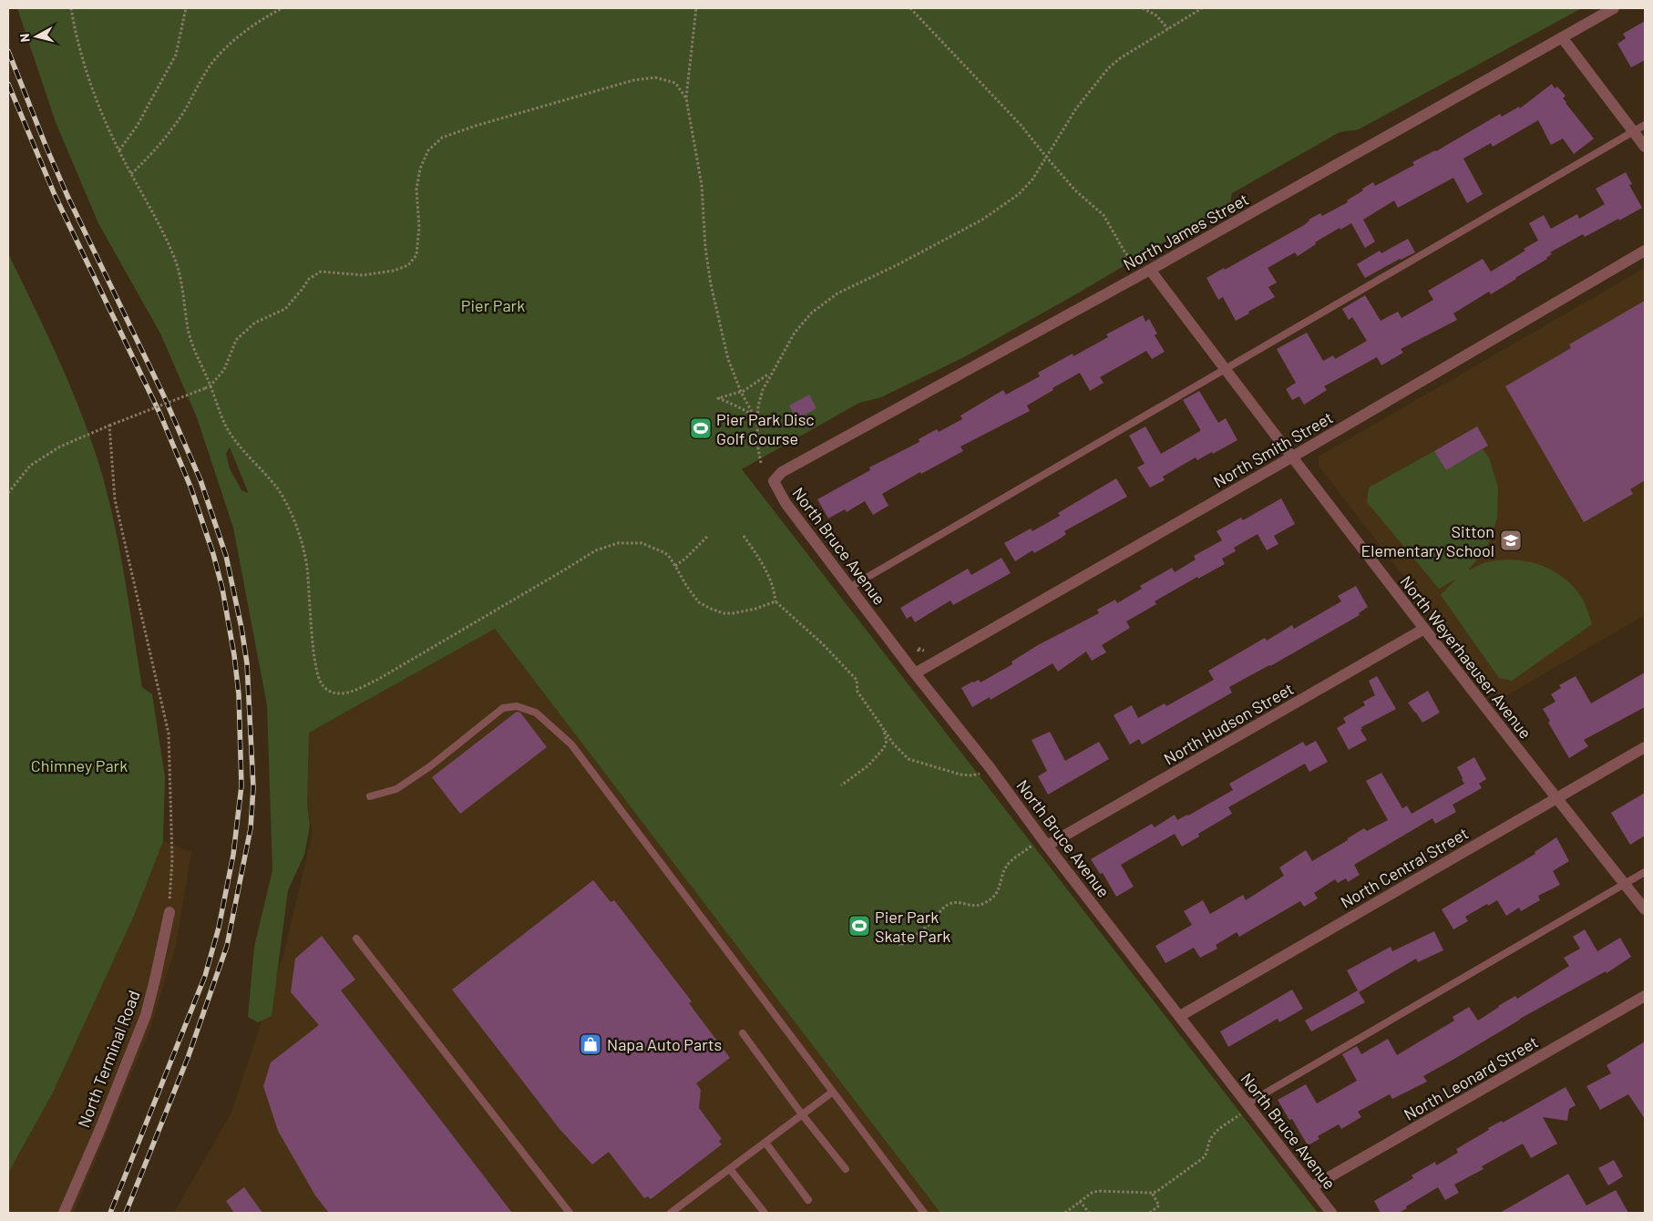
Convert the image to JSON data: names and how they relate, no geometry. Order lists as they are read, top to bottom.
{
  "streets": {
    "street": [
      "North James Street",
      "North Smith Street",
      "North Bruce Avenue",
      "North Weyerhaeuser Avenue",
      "North Hudson Street",
      "North Central Street",
      "North Terminal Road",
      "North Leonard Street"
    ]
  },
  "crossings": [
    ["North James Street", "North Bruce Avenue"],
    ["North James Street", "North Weyerhaeuser Avenue"],
    ["North Smith Street", "North Bruce Avenue"],
    ["North Smith Street", "North Weyerhaeuser Avenue"],
    ["North Bruce Avenue", "North Hudson Street"],
    ["North Bruce Avenue", "North Central Street"],
    ["North Bruce Avenue", "North Leonard Street"],
    ["North Weyerhaeuser Avenue", "North Hudson Street"],
    ["North Weyerhaeuser Avenue", "North Central Street"]
  ],
  "parks": ["Pier Park", "Chimney Park"],
  "places": {
    "sports": ["Pier Park Disc Golf Course", "Pier Park Skate Park"],
    "school or university": ["Sitton Elementary School"],
    "shop": ["Napa Auto Parts"]
  },
  "north": "left"
}
